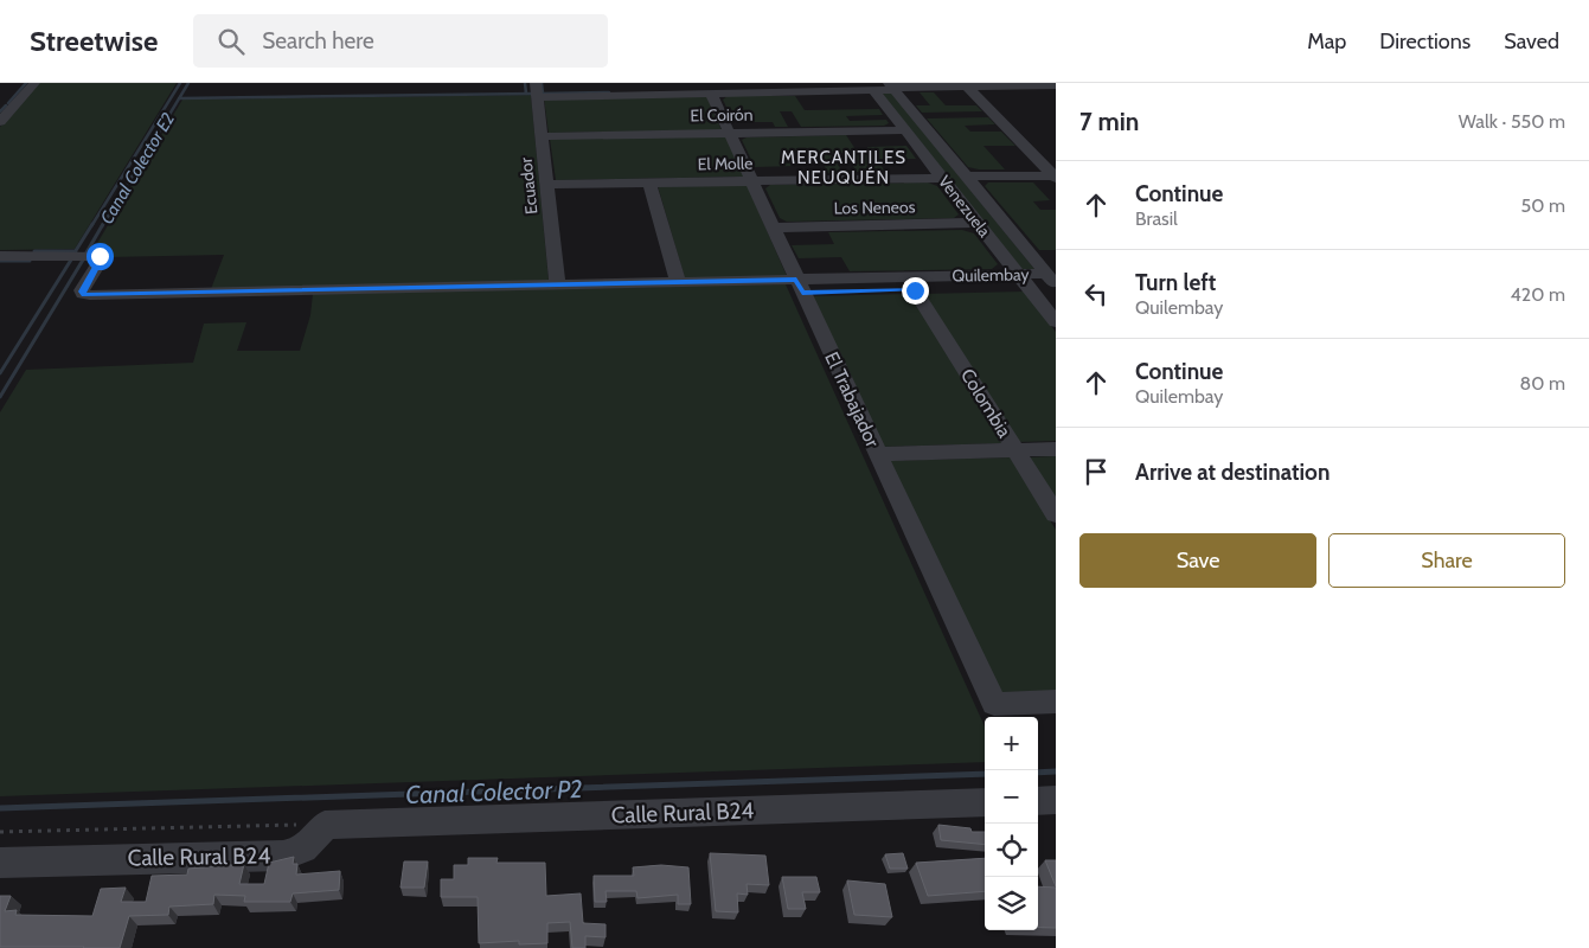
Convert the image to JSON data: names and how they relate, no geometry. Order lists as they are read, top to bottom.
{
  "streets": {
    "street": [
      "El Coirón",
      "El Molle",
      "Ecuador",
      "Venezuela",
      "Los Neneos",
      "Quilembay",
      "El Trabajador",
      "Colombia",
      "Calle Rural B24"
    ]
  },
  "crossings": [
    ["El Coirón", "Ecuador"],
    ["El Coirón", "Venezuela"],
    ["El Coirón", "El Trabajador"],
    ["El Molle", "Ecuador"],
    ["El Molle", "Venezuela"],
    ["El Molle", "El Trabajador"],
    ["Ecuador", "Quilembay"],
    ["Venezuela", "Los Neneos"],
    ["Venezuela", "Quilembay"],
    ["Los Neneos", "El Trabajador"],
    ["Quilembay", "El Trabajador"],
    ["Quilembay", "Colombia"]
  ],
  "districts": ["MERCANTILES NEUQUÉN"],
  "water": ["Canal Colector E2", "Canal Colector P2"],
  "page": {
    "header": "Streetwise",
    "search": "Search here",
    "nav": ["Map", "Directions", "Saved"],
    "heading": ["7 min", "Walk · 550 m"],
    "list": [
      ["Continue", "Brasil", "50 m"],
      ["Turn left", "Quilembay", "420 m"],
      ["Continue", "Quilembay", "80 m"],
      "Arrive at destination"
    ],
    "buttons": ["Save", "Share"],
    "map_buttons": ["+", "−"]
  }
}
